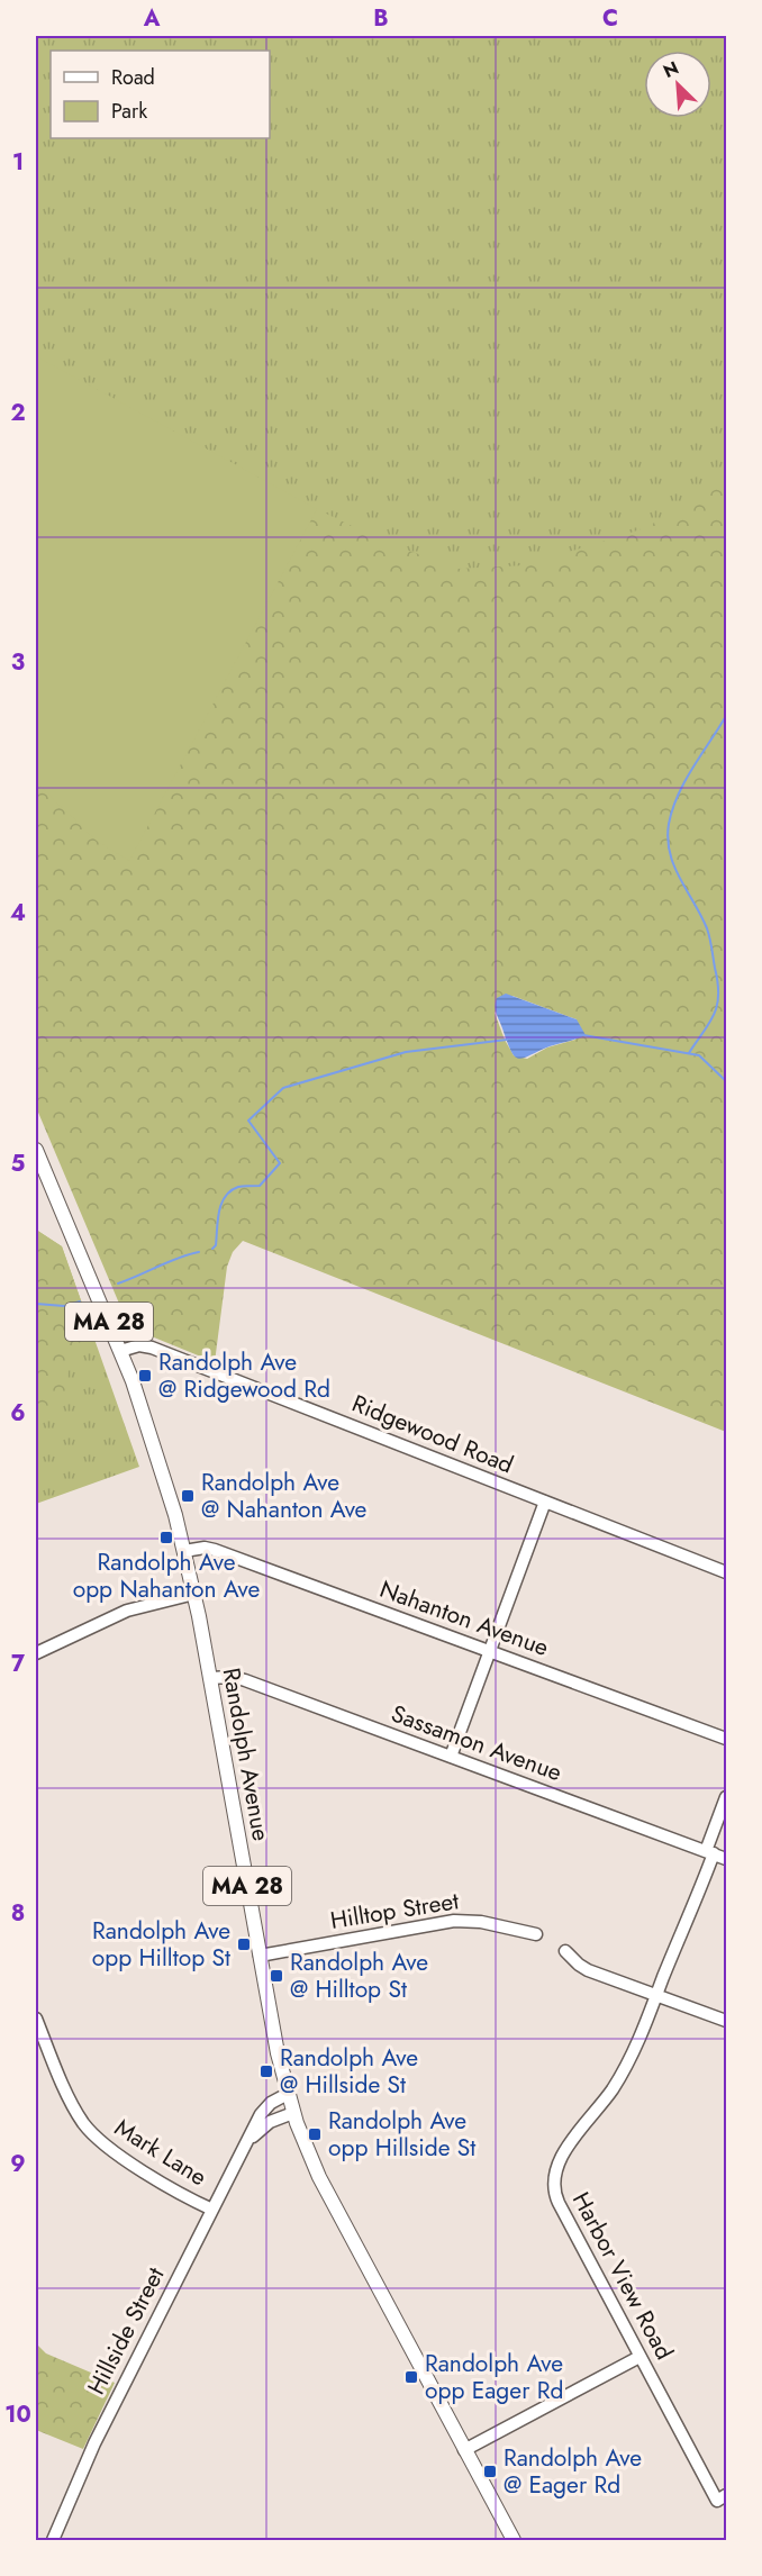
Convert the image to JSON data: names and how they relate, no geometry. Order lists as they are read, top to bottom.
{
  "streets": {
    "main road": ["MA 28", "Randolph Avenue"],
    "street": [
      "Ridgewood Road",
      "Nahanton Avenue",
      "Sassamon Avenue",
      "Hilltop Street",
      "Mark Lane",
      "Harbor View Road",
      "Hillside Street"
    ]
  },
  "crossings": [
    ["Ridgewood Road", "Randolph Avenue"],
    ["Nahanton Avenue", "Randolph Avenue"],
    ["Sassamon Avenue", "Randolph Avenue"],
    ["Sassamon Avenue", "Harbor View Road"],
    ["Randolph Avenue", "Hilltop Street"],
    ["Randolph Avenue", "Hillside Street"],
    ["Mark Lane", "Hillside Street"]
  ],
  "places": {
    "transit": [
      "Randolph Ave @ Ridgewood Rd",
      "Randolph Ave @ Nahanton Ave",
      "Randolph Ave opp Nahanton Ave",
      "Randolph Ave opp Hilltop St",
      "Randolph Ave @ Hilltop St",
      "Randolph Ave @ Hillside St",
      "Randolph Ave opp Hillside St",
      "Randolph Ave opp Eager Rd",
      "Randolph Ave @ Eager Rd"
    ]
  },
  "legend": ["Road", "Park"],
  "north": "top left",
  "grid": {
    "columns": ["A", "B", "C"],
    "rows": [
      "1",
      "2",
      "3",
      "4",
      "5",
      "6",
      "7",
      "8",
      "9",
      "10"
    ]
  }
}
